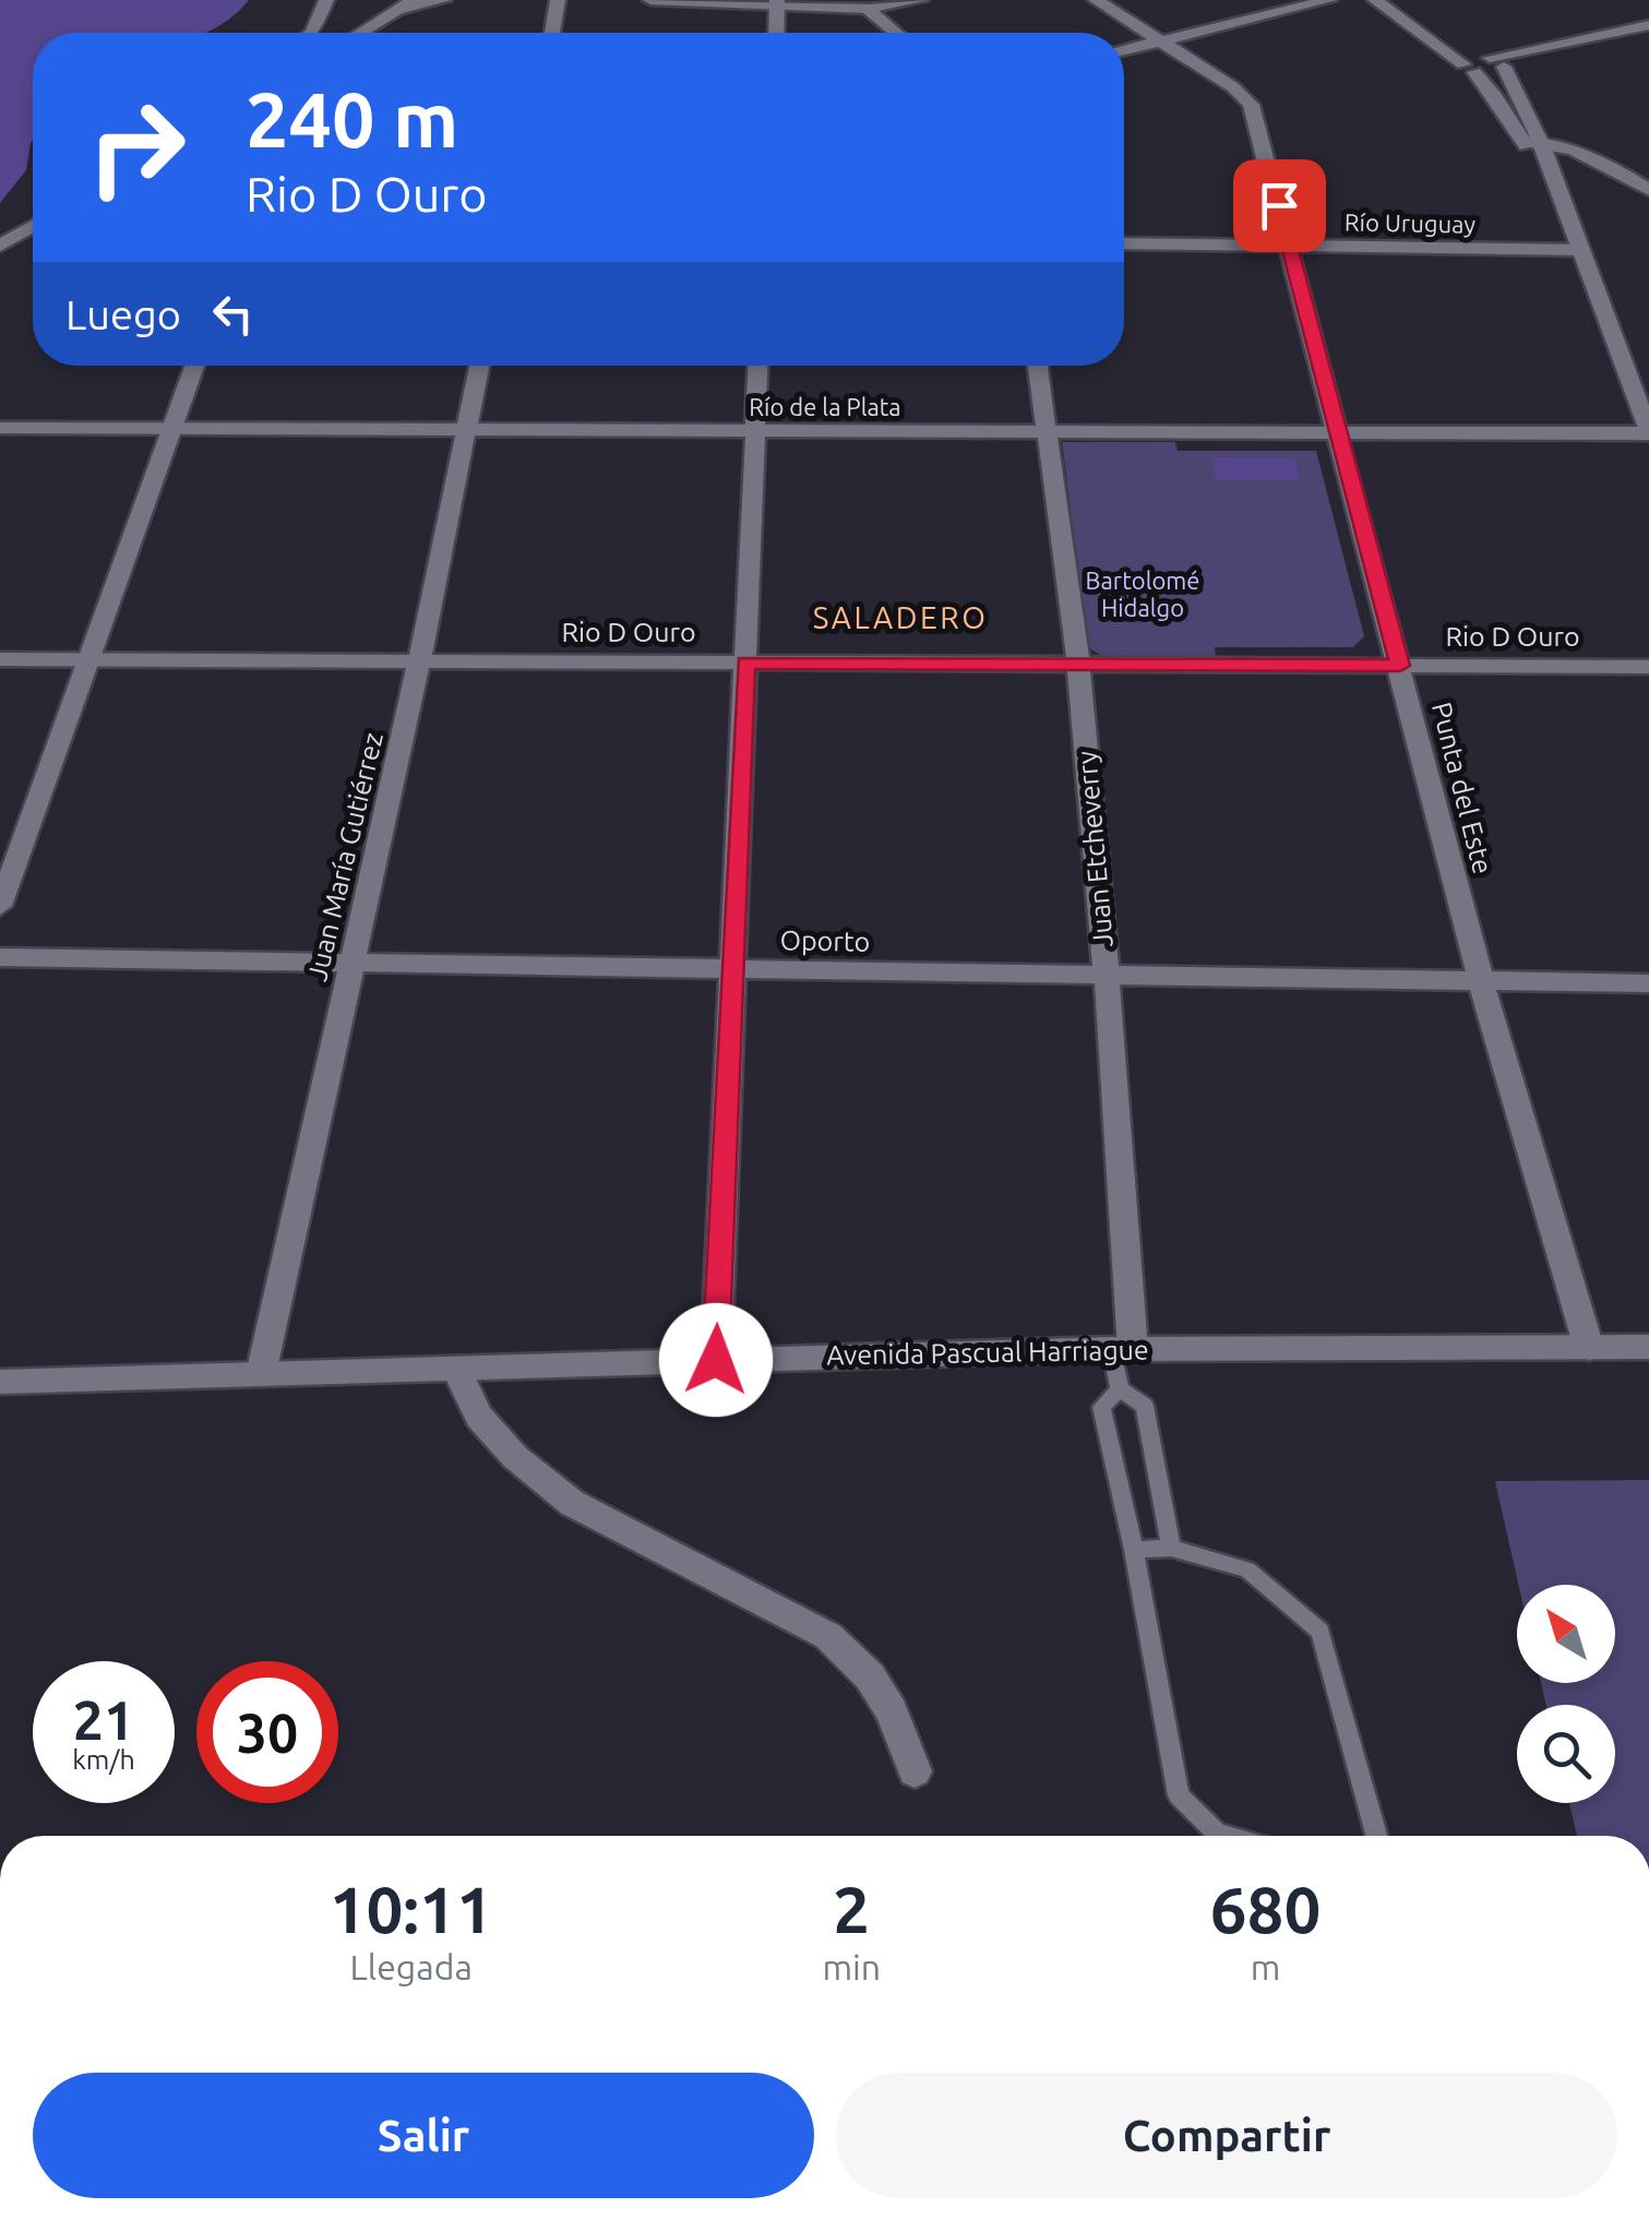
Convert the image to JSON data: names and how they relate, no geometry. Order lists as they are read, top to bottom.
{
  "streets": {
    "street": [
      "Río Uruguay",
      "Río de la Plata",
      "Rio D Ouro",
      "Punta del Este",
      "Juan Etcheverry",
      "Juan María Gutiérrez",
      "Oporto",
      "Avenida Pascual Harriague"
    ]
  },
  "crossings": [
    ["Río Uruguay", "Punta del Este"],
    ["Río de la Plata", "Punta del Este"],
    ["Río de la Plata", "Juan Etcheverry"],
    ["Río de la Plata", "Juan María Gutiérrez"],
    ["Rio D Ouro", "Punta del Este"],
    ["Rio D Ouro", "Juan Etcheverry"],
    ["Rio D Ouro", "Juan María Gutiérrez"],
    ["Punta del Este", "Oporto"],
    ["Punta del Este", "Avenida Pascual Harriague"],
    ["Juan Etcheverry", "Oporto"],
    ["Juan Etcheverry", "Avenida Pascual Harriague"],
    ["Juan María Gutiérrez", "Oporto"],
    ["Juan María Gutiérrez", "Avenida Pascual Harriague"]
  ],
  "districts": ["SALADERO"],
  "parks": ["Bartolomé Hidalgo"],
  "north": "top left",
  "page": {
    "turn": ["240 m", "Rio D Ouro"],
    "then": "Luego",
    "speed": "21 km/h",
    "limit": "30",
    "eta": [
      "10:11",
      "Llegada",
      "2",
      "min",
      "680",
      "m"
    ],
    "buttons": ["Salir", "Compartir"]
  }
}
